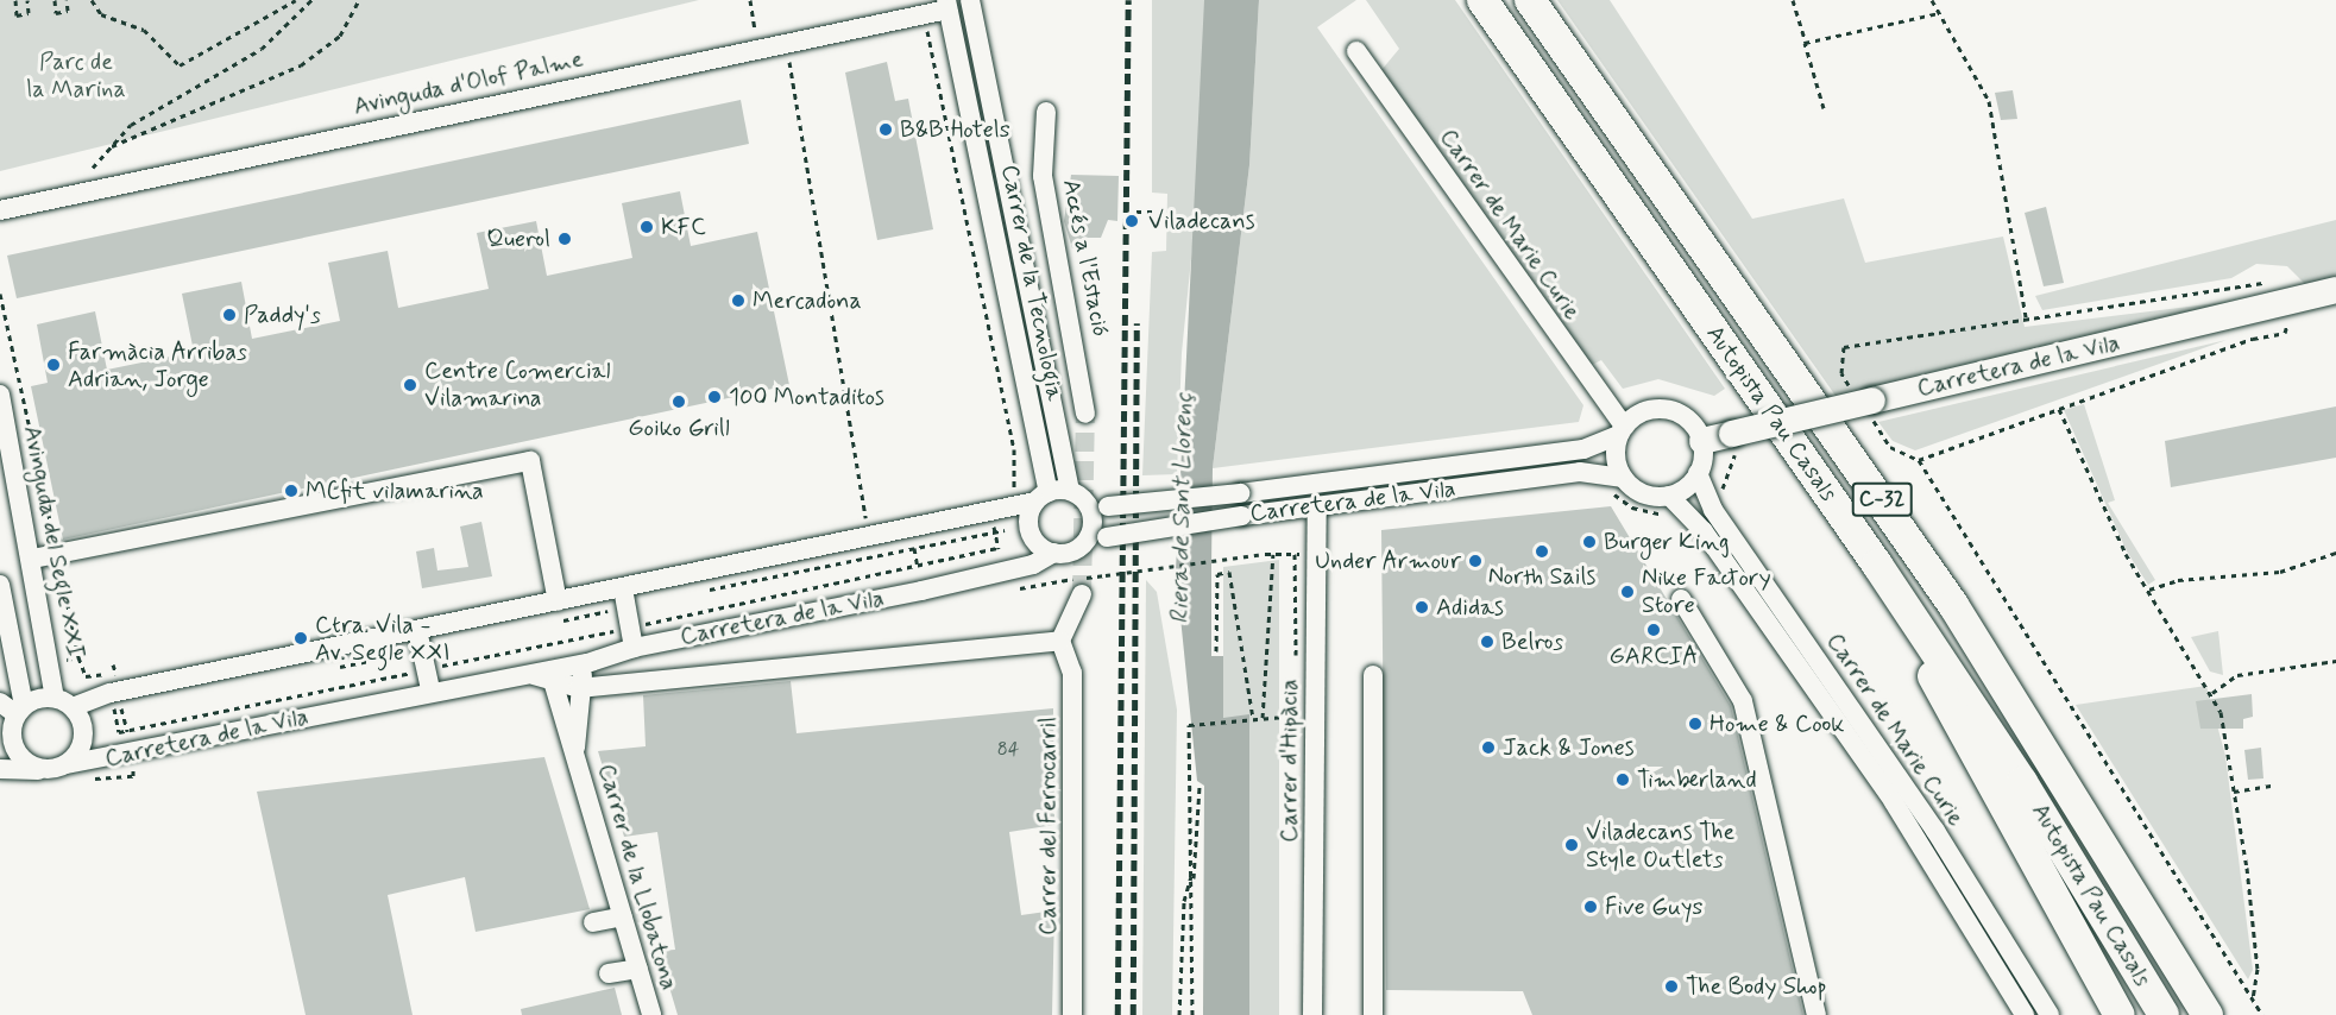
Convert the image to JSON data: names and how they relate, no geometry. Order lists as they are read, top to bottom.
{
  "streets": {
    "highway": ["Autopista Pau Casals", "C-32"],
    "main road": ["Carretera de la Vila"],
    "street": [
      "Avinguda d'Olof Palme",
      "Carrer de Marie Curie",
      "Accés a l'Estació",
      "Carrer de la Tecnologia",
      "Avinguda del Segle XXI",
      "Carrer d'Hipàcia",
      "Carrer del Ferrocarril",
      "Carrer de la Llobatona"
    ]
  },
  "crossings": [
    ["Avinguda d'Olof Palme", "Carrer de la Tecnologia"],
    ["Carrer de Marie Curie", "Carretera de la Vila"],
    ["Carrer de la Tecnologia", "Carretera de la Vila"],
    ["Carretera de la Vila", "Avinguda del Segle XXI"],
    ["Carretera de la Vila", "Carrer d'Hipàcia"],
    ["Carretera de la Vila", "Carrer de la Llobatona"]
  ],
  "water": ["Riera de Sant Llorenç"],
  "parks": ["Parc de la Marina"],
  "places": [
    "B&B Hotels",
    "Viladecans",
    "KFC",
    "Querol",
    "Mercadona",
    "Paddy's",
    "Farmàcia Arribas Adrian, Jorge",
    "Centre Comercial Vilamarina",
    "100 Montaditos",
    "Goiko Grill",
    "MCfit vilamarina",
    "Burger King",
    "North Sails",
    "Under Armour",
    "Nike Factory Store",
    "Adidas",
    "GARCIA",
    "Ctra. Vila - Av. Segle XXI",
    "Belros",
    "Home & Cook",
    "Jack & Jones",
    "Timberland",
    "Viladecans The Style Outlets",
    "Five Guys",
    "The Body Shop"
  ],
  "house_numbers": ["84"]
}
